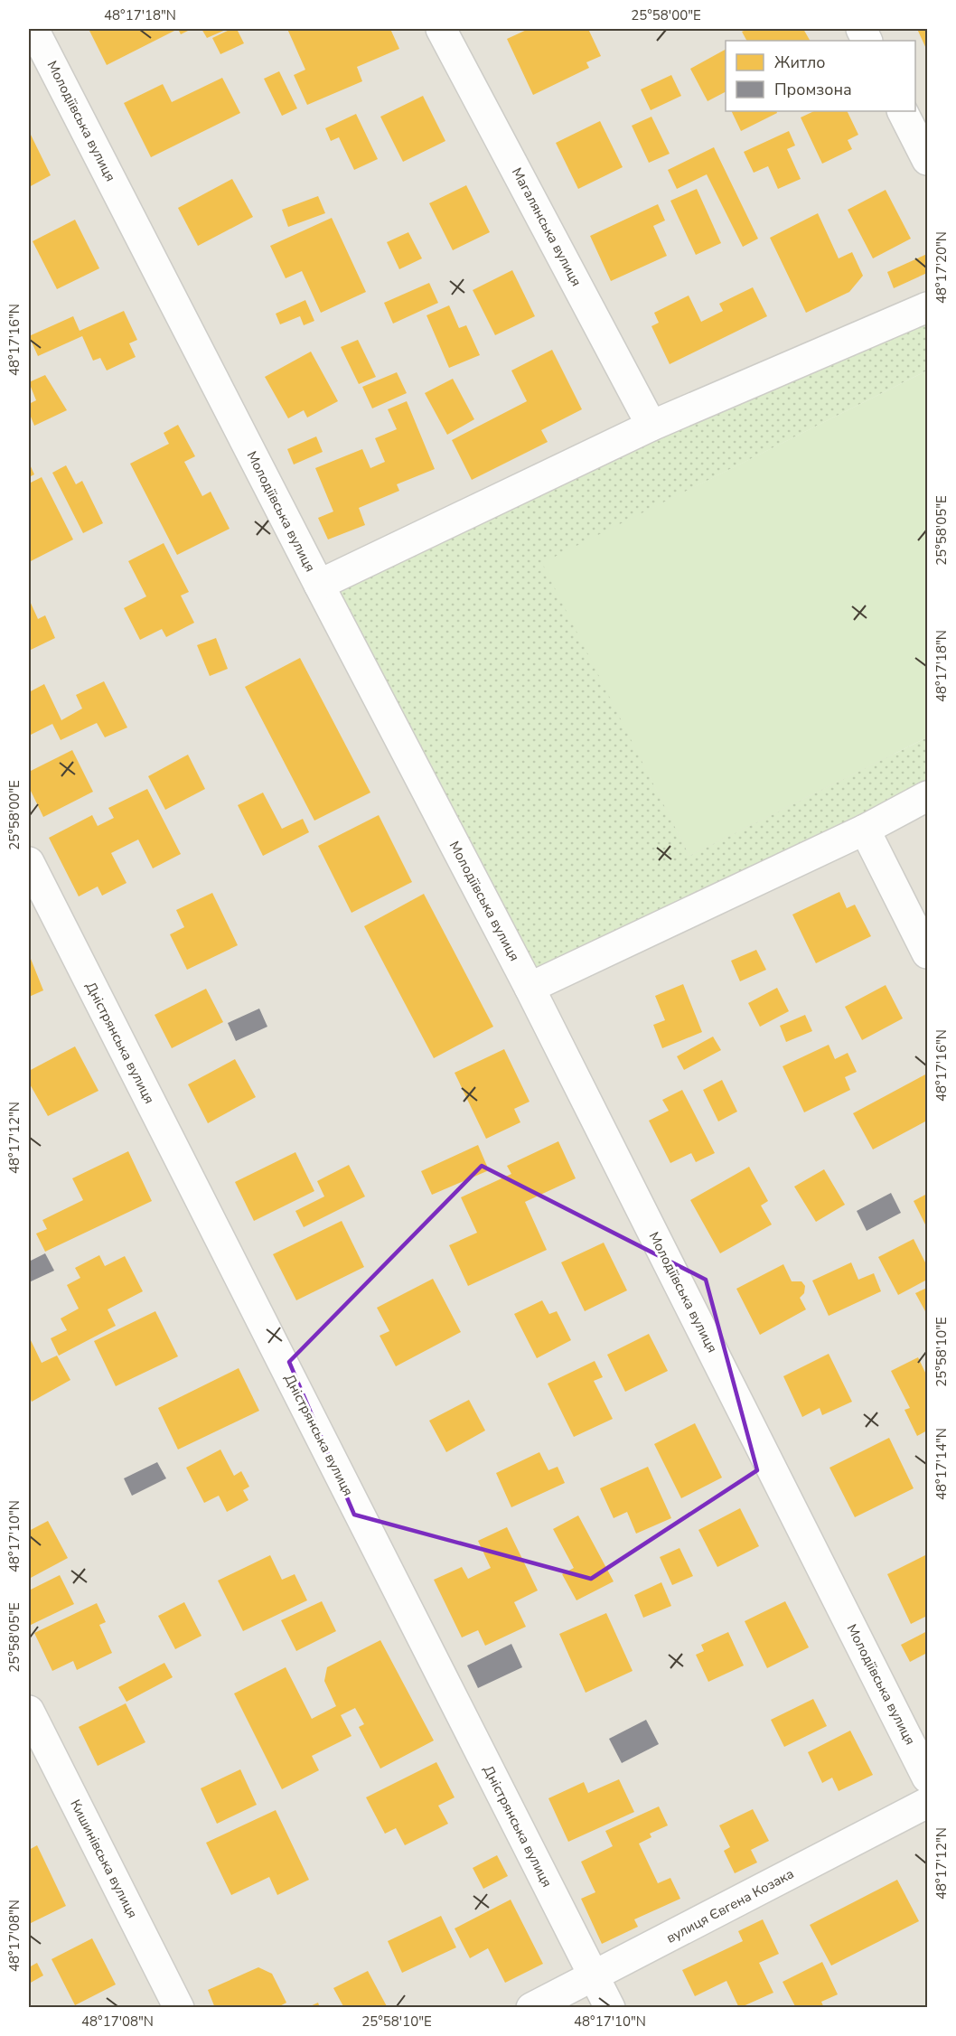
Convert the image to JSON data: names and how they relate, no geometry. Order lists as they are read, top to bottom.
{
  "streets": {
    "street": [
      "Молодіївська вулиця",
      "Магалянська вулиця",
      "Дністрянська вулиця",
      "Кишинівська вулиця",
      "вулиця Євгена Козака"
    ]
  },
  "crossings": [
    ["Дністрянська вулиця", "вулиця Євгена Козака"]
  ],
  "legend": ["Житло", "Промзона"],
  "coordinates": [
    "48°17'18\"N",
    "25°58'00\"E",
    "48°17'20\"N",
    "48°17'16\"N",
    "25°58'05\"E",
    "48°17'12\"N",
    "25°58'10\"E",
    "48°17'14\"N",
    "48°17'10\"N",
    "48°17'08\"N"
  ]
}
